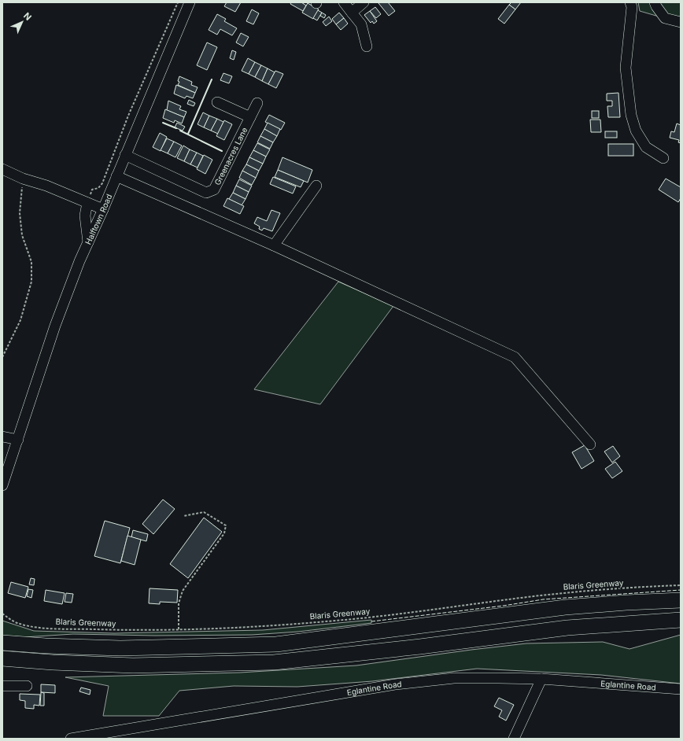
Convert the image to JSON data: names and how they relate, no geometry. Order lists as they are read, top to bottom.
{
  "streets": {
    "street": ["Greenacres Lane", "Halftown Road", "Eglantine Road"],
    "path": ["Blaris Greenway"]
  },
  "crossings": [
    ["Greenacres Lane", "Halftown Road"]
  ],
  "north": "top right"
}
